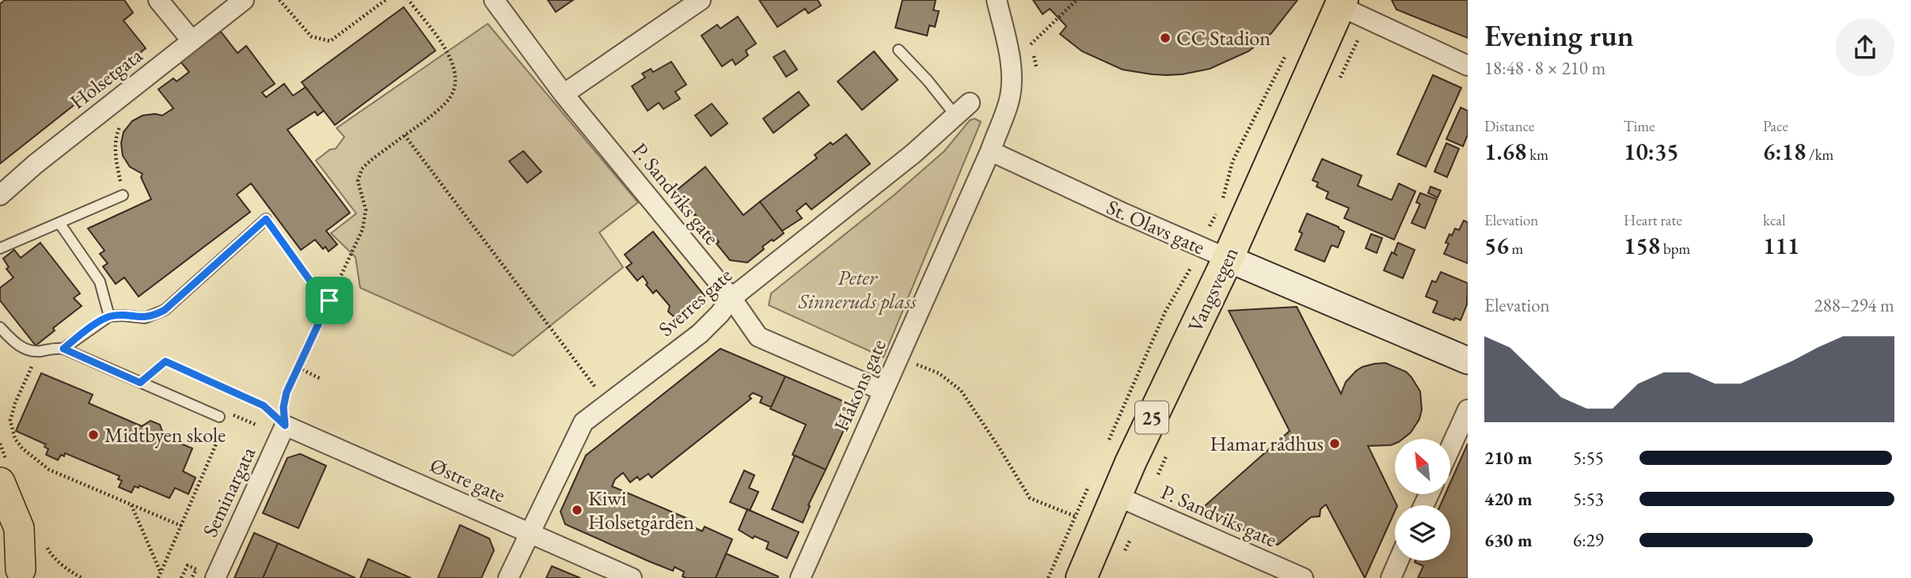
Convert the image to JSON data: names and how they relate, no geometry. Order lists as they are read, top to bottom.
{
  "streets": {
    "highway": ["Vangsvegen", "25"],
    "main road": ["St. Olavs gate"],
    "street": [
      "Holsetgata",
      "P. Sandviks gate",
      "Sverres gate",
      "Håkons gate",
      "Østre gate",
      "Seminargata"
    ]
  },
  "crossings": [
    ["P. Sandviks gate", "Vangsvegen"],
    ["P. Sandviks gate", "Sverres gate"],
    ["P. Sandviks gate", "Håkons gate"],
    ["St. Olavs gate", "Vangsvegen"],
    ["St. Olavs gate", "Håkons gate"],
    ["Sverres gate", "Østre gate"],
    ["Østre gate", "Seminargata"]
  ],
  "parks": ["Peter Sinneruds plass"],
  "places": [
    "CC Stadion",
    "Midtbyen skole",
    "Hamar rådhus",
    "Kiwi Holsetgården"
  ],
  "north": "top left",
  "page": {
    "heading": ["Evening run", "18:48 · 8 × 210 m"],
    "stats": [
      ["Distance", "1.68 km"],
      ["Time", "10:35"],
      ["Pace", "6:18 /km"],
      ["Elevation", "56 m"],
      ["Heart rate", "158 bpm"],
      ["kcal", "111"]
    ],
    "chart": ["Elevation", "288–294 m"],
    "list": [
      {
        "name": "210 m",
        "note": "5:55"
      },
      {
        "name": "420 m",
        "note": "5:53"
      },
      {
        "name": "630 m",
        "note": "6:29"
      }
    ]
  }
}
